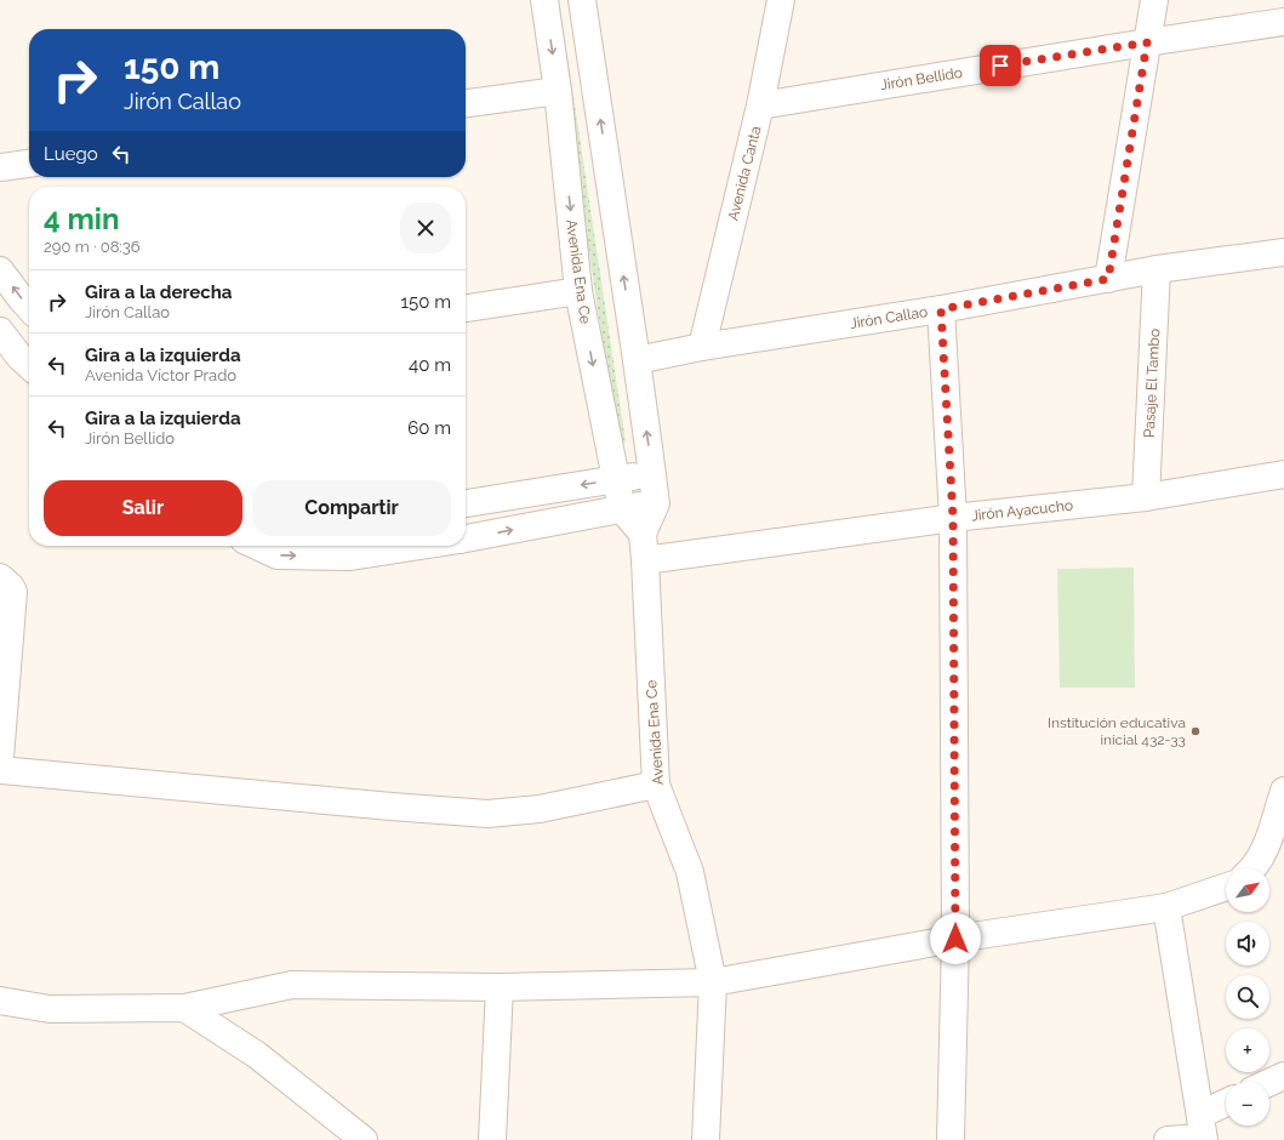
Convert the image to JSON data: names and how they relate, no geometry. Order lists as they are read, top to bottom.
{
  "streets": {
    "street": [
      "Jirón Bellido",
      "Avenida Canta",
      "Avenida Ena Ce",
      "Jirón Callao",
      "Pasaje El Tambo",
      "Jirón Ayacucho"
    ]
  },
  "crossings": [
    ["Jirón Bellido", "Avenida Canta"],
    ["Avenida Canta", "Jirón Callao"],
    ["Avenida Ena Ce", "Jirón Ayacucho"],
    ["Jirón Callao", "Pasaje El Tambo"],
    ["Pasaje El Tambo", "Jirón Ayacucho"]
  ],
  "places": ["Institución educativa inicial 432-33"],
  "north": "top right",
  "page": {
    "turn": ["150 m", "Jirón Callao"],
    "then": "Luego",
    "heading": ["4 min", "290 m · 08:36"],
    "list": [
      {
        "name": "Gira a la derecha",
        "note": "Jirón Callao",
        "value": "150 m"
      },
      {
        "name": "Gira a la izquierda",
        "note": "Avenida Víctor Prado",
        "value": "40 m"
      },
      {
        "name": "Gira a la izquierda",
        "note": "Jirón Bellido",
        "value": "60 m"
      }
    ],
    "buttons": ["Salir", "Compartir"],
    "map_buttons": ["+", "−"]
  }
}
